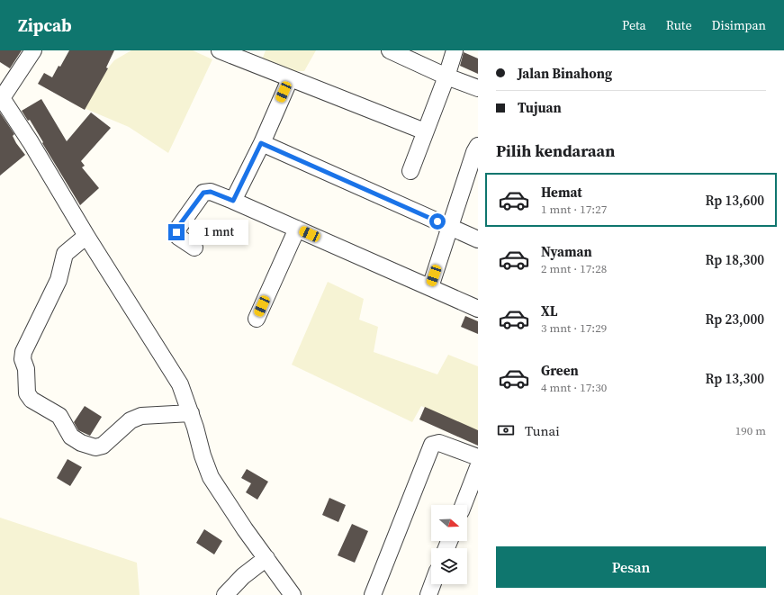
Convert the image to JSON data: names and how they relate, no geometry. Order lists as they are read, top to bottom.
{
  "north": "right",
  "page": {
    "header": "Zipcab",
    "nav": ["Peta", "Rute", "Disimpan"],
    "banner": ["Jalan Binahong", "Tujuan"],
    "heading": "Pilih kendaraan",
    "list": [
      {
        "name": "Hemat",
        "note": "1 mnt · 17:27",
        "value": "Rp 13,600"
      },
      {
        "name": "Nyaman",
        "note": "2 mnt · 17:28",
        "value": "Rp 18,300"
      },
      {
        "name": "XL",
        "note": "3 mnt · 17:29",
        "value": "Rp 23,000"
      },
      {
        "name": "Green",
        "note": "4 mnt · 17:30",
        "value": "Rp 13,300"
      }
    ],
    "bubble": "1 mnt",
    "pay": ["Tunai", "190 m"],
    "buttons": "Pesan"
  }
}
